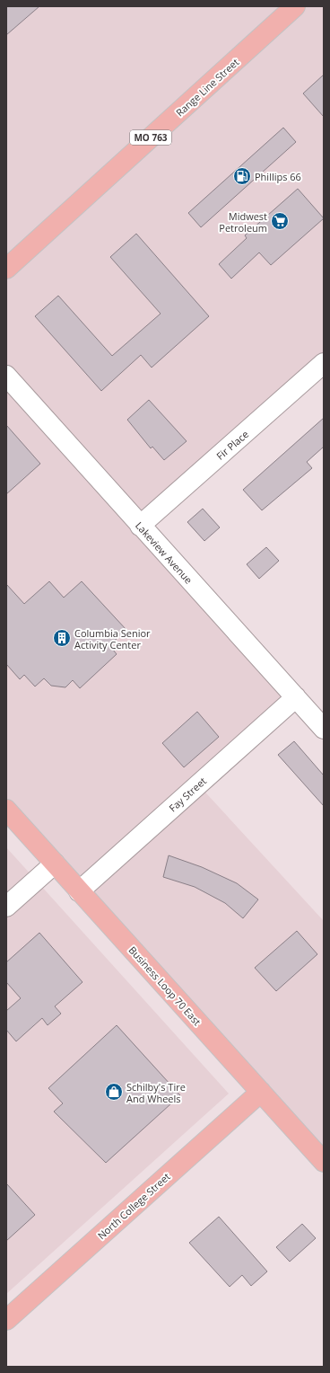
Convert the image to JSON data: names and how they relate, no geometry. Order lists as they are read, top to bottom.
{
  "streets": {
    "main road": [
      "Range Line Street",
      "MO 763",
      "Business Loop 70 East",
      "North College Street"
    ],
    "street": ["Fir Place", "Lakeview Avenue", "Fay Street"]
  },
  "crossings": [
    ["Fir Place", "Lakeview Avenue"],
    ["Lakeview Avenue", "Fay Street"],
    ["Fay Street", "Business Loop 70 East"],
    ["Business Loop 70 East", "North College Street"]
  ],
  "places": {
    "fuel station": ["Phillips 66"],
    "supermarket": ["Midwest Petroleum"],
    "building": ["Columbia Senior Activity Center"],
    "shop": ["Schilby's Tire And Wheels"]
  }
}
